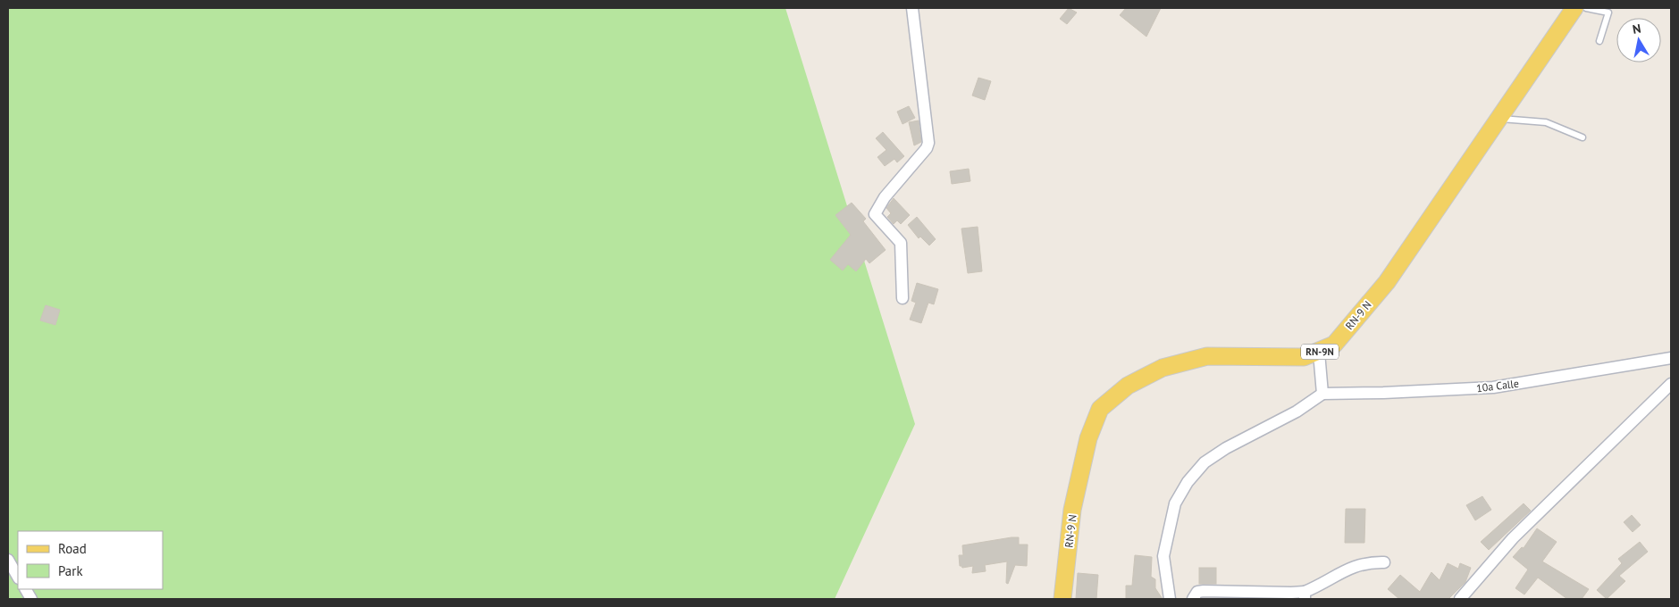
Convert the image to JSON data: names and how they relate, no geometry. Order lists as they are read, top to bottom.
{
  "streets": {
    "main road": ["RN-9 N", "RN-9N"],
    "street": ["10a Calle"]
  },
  "legend": ["Road", "Park"],
  "north": "top"
}
